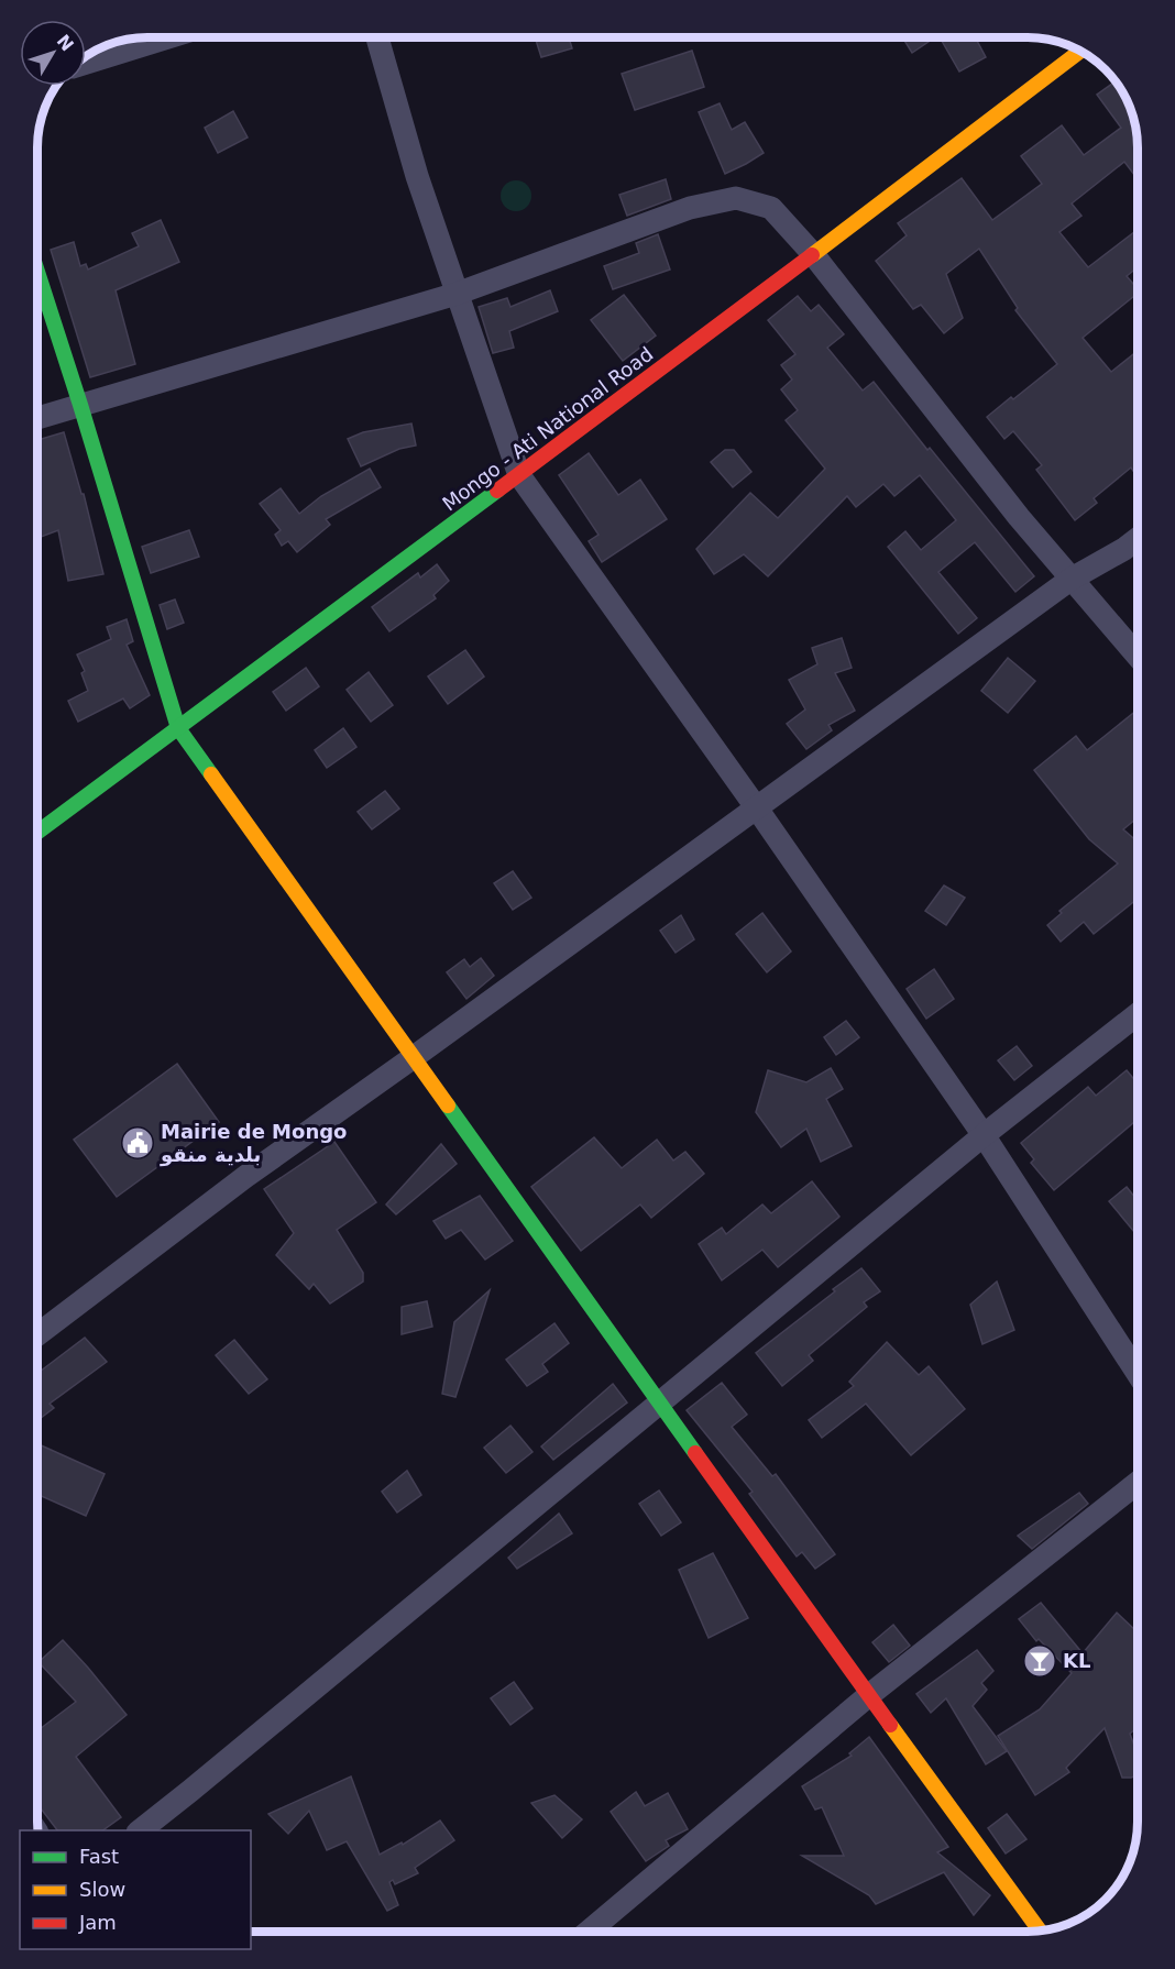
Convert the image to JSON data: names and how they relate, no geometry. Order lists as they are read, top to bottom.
{
  "streets": {
    "street": ["Mongo - Ati National Road"]
  },
  "places": {
    "public building": ["Mairie de Mongo بلدية منقو"],
    "bar": ["KL"]
  },
  "legend": ["Fast", "Slow", "Jam"],
  "north": "top right"
}
